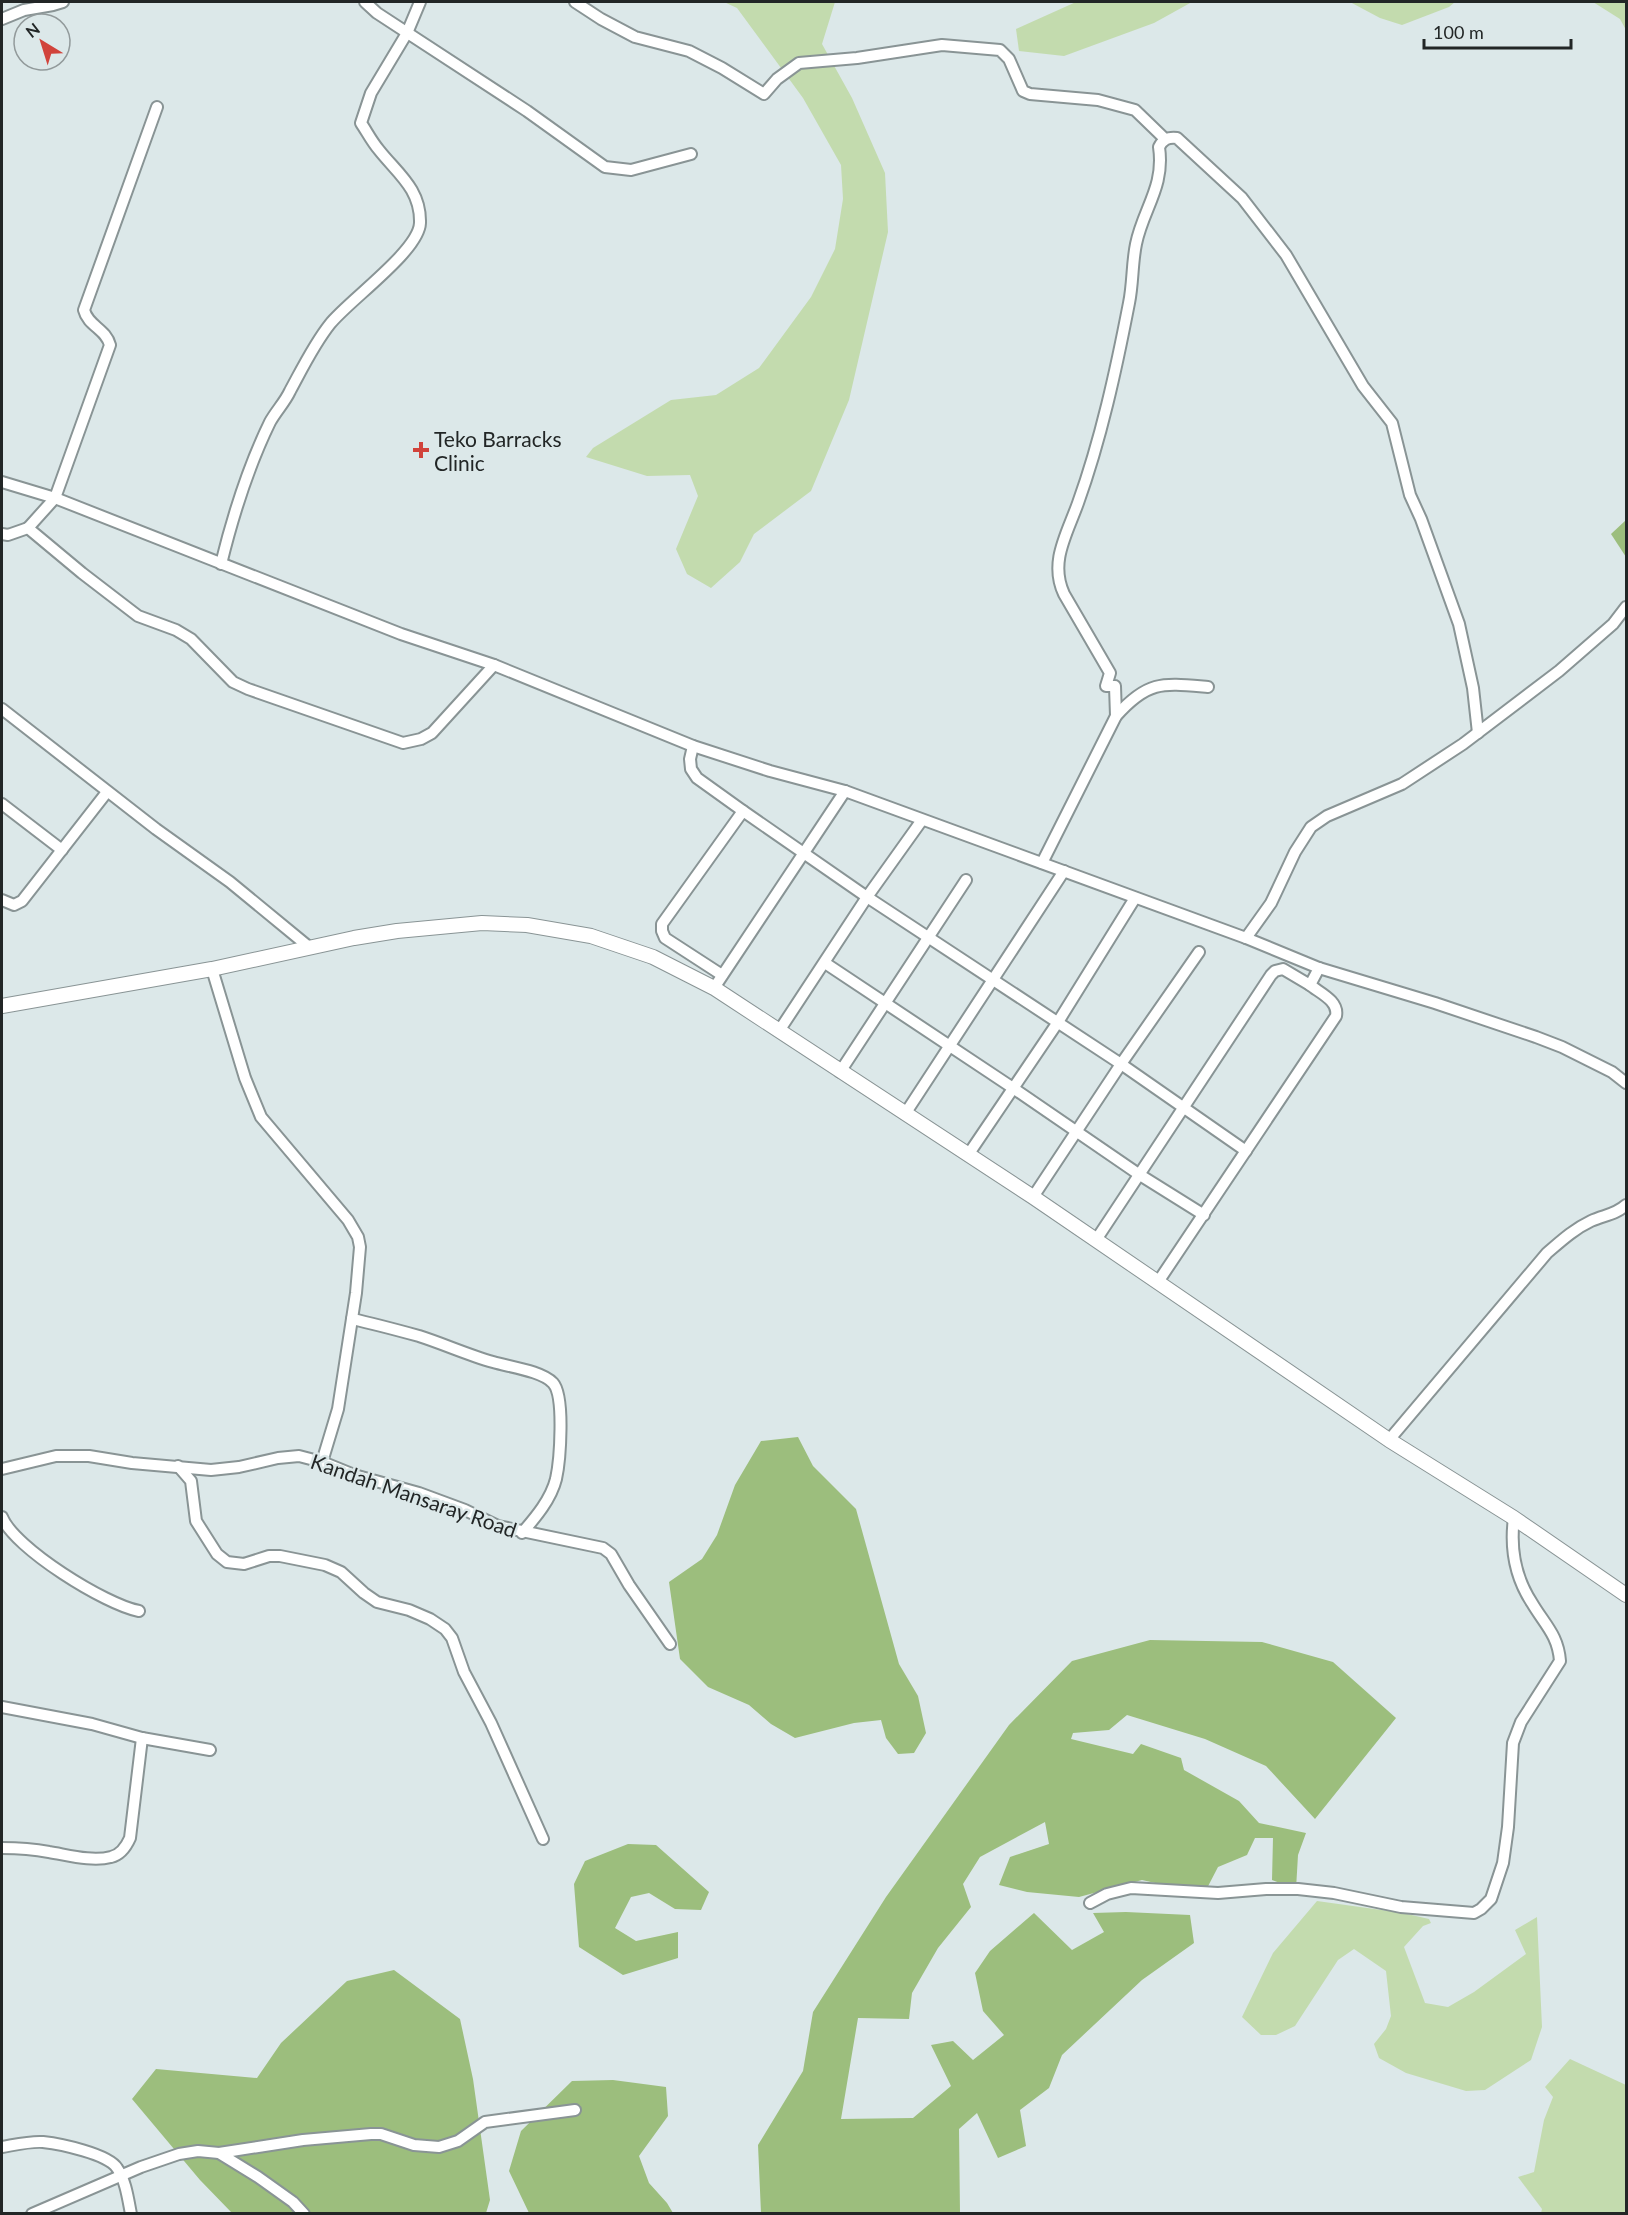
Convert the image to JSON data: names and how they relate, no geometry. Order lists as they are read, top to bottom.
{
  "streets": {
    "street": ["Kandah Mansaray Road"]
  },
  "places": {
    "health": ["Teko Barracks Clinic"]
  },
  "scale_bar": "100 m",
  "north": "top left"
}
